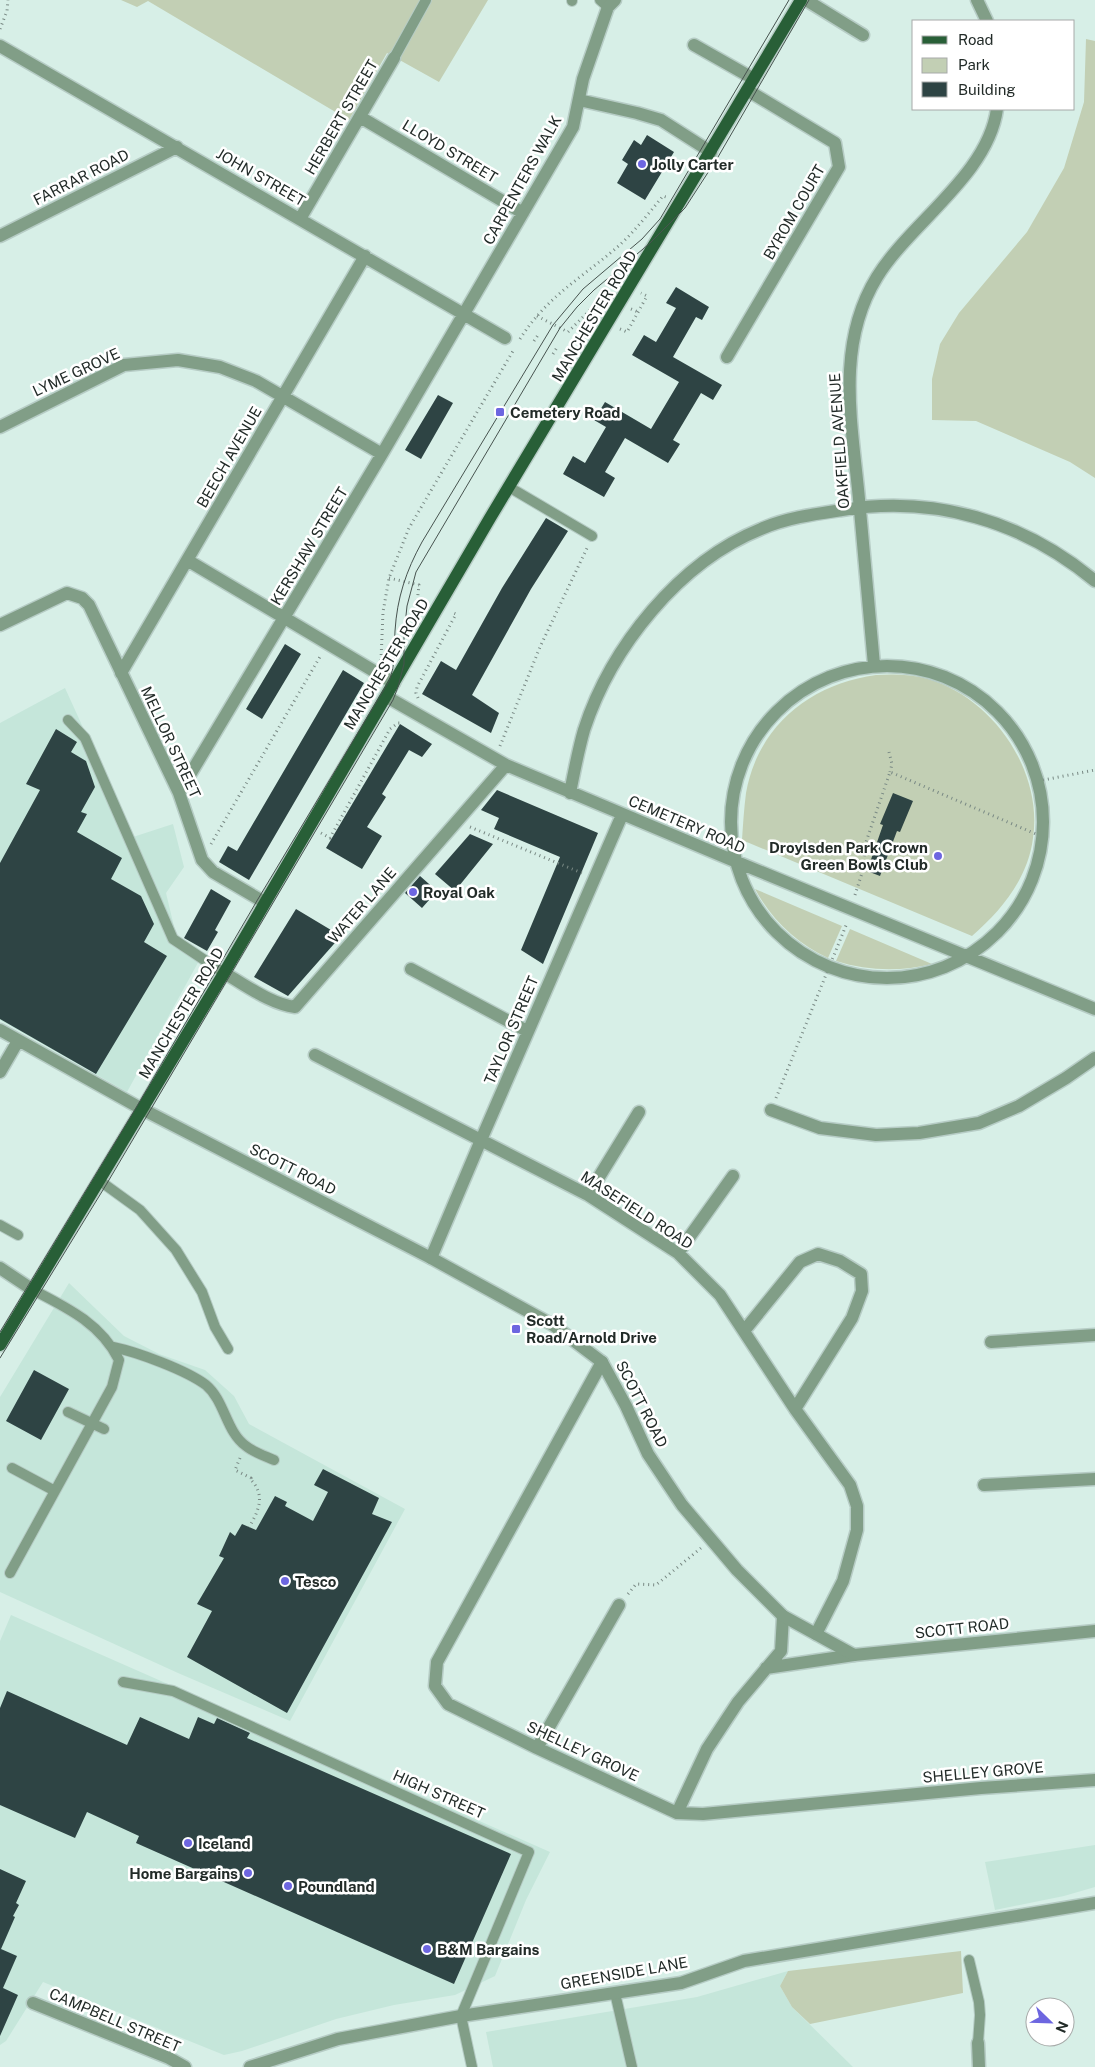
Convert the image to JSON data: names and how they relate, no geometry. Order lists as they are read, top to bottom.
{
  "streets": {
    "main road": ["MANCHESTER ROAD"],
    "street": [
      "HERBERT STREET",
      "LLOYD STREET",
      "FARRAR ROAD",
      "JOHN STREET",
      "CARPENTERS WALK",
      "BYROM COURT",
      "LYME GROVE",
      "OAKFIELD AVENUE",
      "BEECH AVENUE",
      "KERSHAW STREET",
      "MELLOR STREET",
      "CEMETERY ROAD",
      "WATER LANE",
      "TAYLOR STREET",
      "SCOTT ROAD",
      "MASEFIELD ROAD",
      "SHELLEY GROVE",
      "GREENSIDE LANE",
      "CAMPBELL STREET"
    ],
    "lane": ["HIGH STREET"]
  },
  "crossings": [
    ["HERBERT STREET", "LLOYD STREET"],
    ["HERBERT STREET", "JOHN STREET"],
    ["LLOYD STREET", "CARPENTERS WALK"],
    ["FARRAR ROAD", "JOHN STREET"],
    ["JOHN STREET", "CARPENTERS WALK"],
    ["JOHN STREET", "BEECH AVENUE"],
    ["JOHN STREET", "KERSHAW STREET"],
    ["CARPENTERS WALK", "KERSHAW STREET"],
    ["BYROM COURT", "MANCHESTER ROAD"],
    ["MANCHESTER ROAD", "MELLOR STREET"],
    ["MANCHESTER ROAD", "CEMETERY ROAD"],
    ["MANCHESTER ROAD", "WATER LANE"],
    ["MANCHESTER ROAD", "SCOTT ROAD"],
    ["LYME GROVE", "BEECH AVENUE"],
    ["LYME GROVE", "KERSHAW STREET"],
    ["BEECH AVENUE", "MELLOR STREET"],
    ["KERSHAW STREET", "MELLOR STREET"],
    ["CEMETERY ROAD", "WATER LANE"],
    ["CEMETERY ROAD", "TAYLOR STREET"],
    ["TAYLOR STREET", "SCOTT ROAD"],
    ["TAYLOR STREET", "MASEFIELD ROAD"],
    ["SCOTT ROAD", "MASEFIELD ROAD"],
    ["SCOTT ROAD", "SHELLEY GROVE"],
    ["HIGH STREET", "GREENSIDE LANE"]
  ],
  "places": {
    "other": [
      "Jolly Carter",
      "Droylsden Park Crown Green Bowls Club",
      "Royal Oak",
      "Tesco",
      "Iceland",
      "Home Bargains",
      "Poundland",
      "B&M Bargains"
    ],
    "transit": ["Cemetery Road", "Scott Road/Arnold Drive"]
  },
  "legend": ["Road", "Park", "Building"],
  "north": "bottom right"
}
